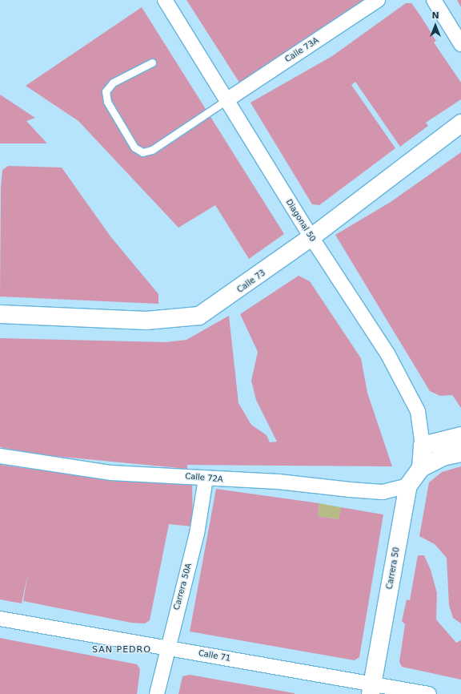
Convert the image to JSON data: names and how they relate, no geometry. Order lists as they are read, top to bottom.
{
  "streets": {
    "street": [
      "Calle 73A",
      "Diagonal 50",
      "Calle 73",
      "Calle 72A",
      "Carrera 50",
      "Carrera 50A",
      "Calle 71"
    ]
  },
  "crossings": [
    ["Calle 73A", "Diagonal 50"],
    ["Diagonal 50", "Calle 73"],
    ["Calle 72A", "Carrera 50"],
    ["Calle 72A", "Carrera 50A"],
    ["Carrera 50", "Calle 71"],
    ["Carrera 50A", "Calle 71"]
  ],
  "districts": ["SAN PEDRO"],
  "north": "top"
}
